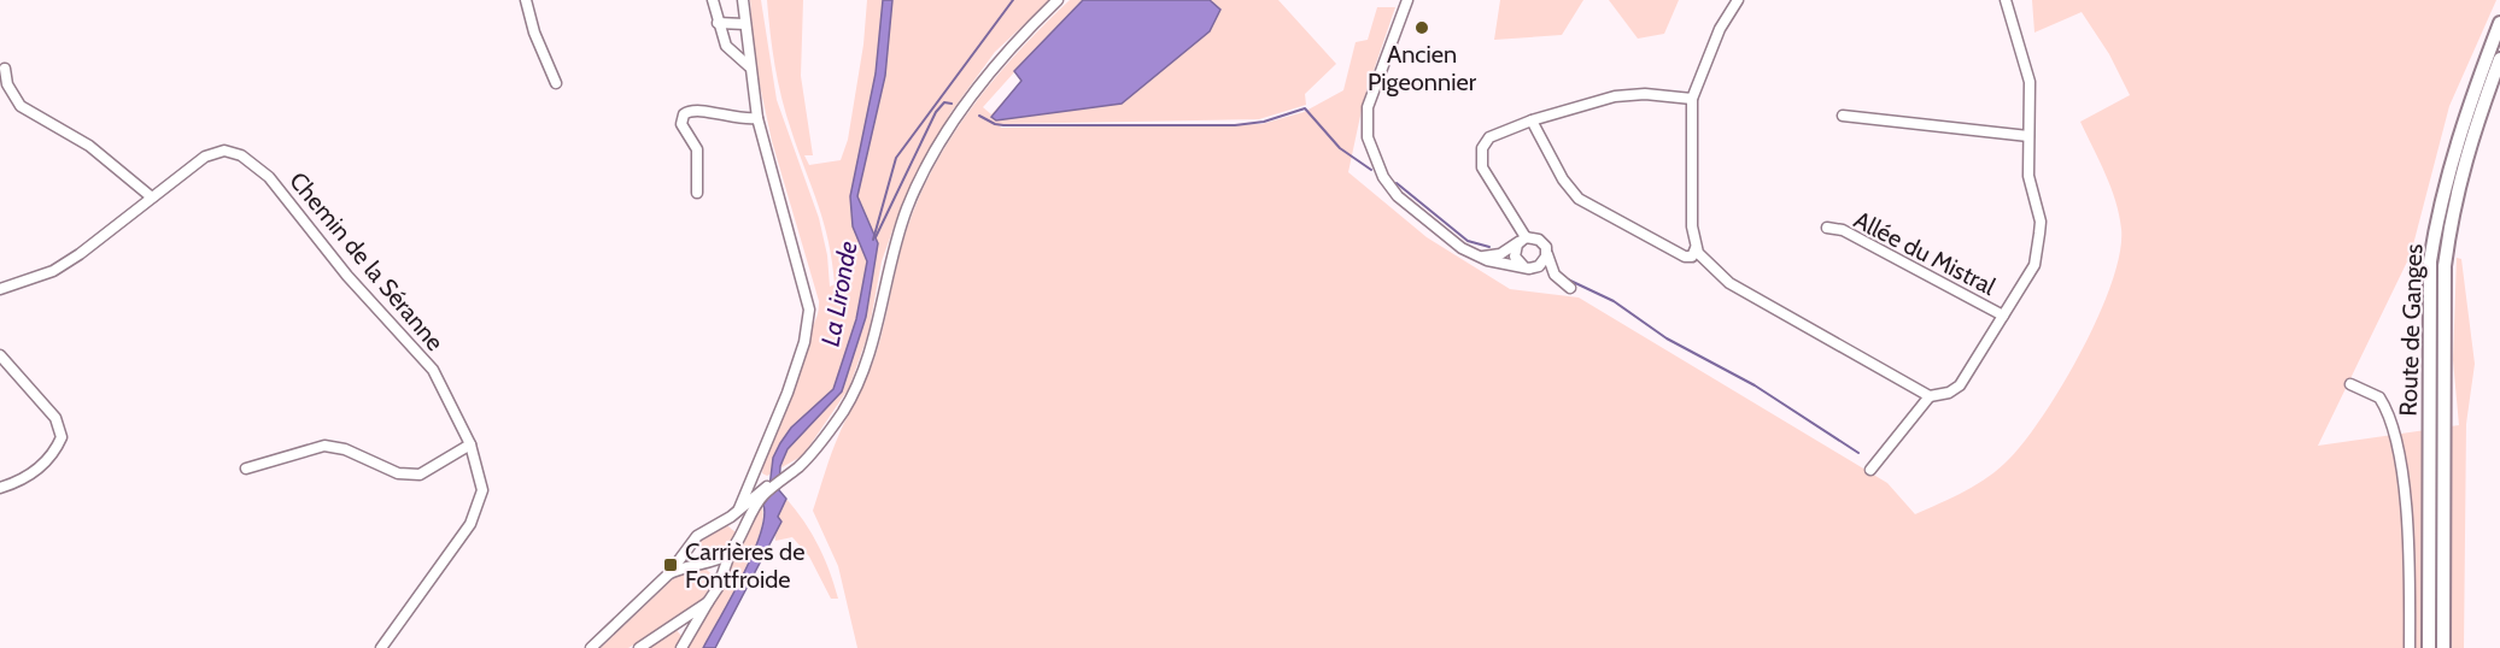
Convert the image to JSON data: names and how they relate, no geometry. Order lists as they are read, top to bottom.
{
  "streets": {
    "main road": ["Route de Ganges"],
    "street": ["Allée du Mistral", "Chemin de la Séranne"]
  },
  "water": ["La Lironde"],
  "places": {
    "other": ["Ancien Pigeonnier"],
    "transit": ["Carrières de Fontfroide"]
  }
}
